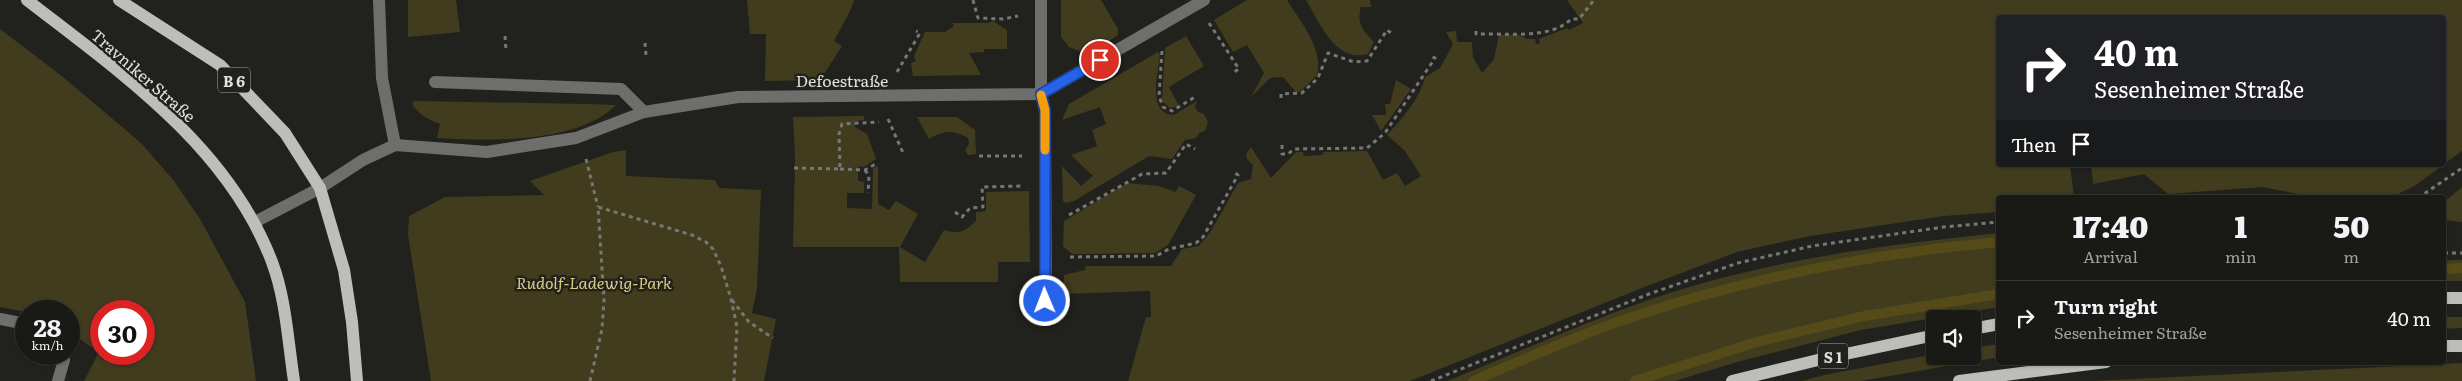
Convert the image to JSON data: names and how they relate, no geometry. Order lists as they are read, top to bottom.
{
  "streets": {
    "main road": ["Travniker Straße", "B 6", "S 1"],
    "street": ["Defoestraße"]
  },
  "parks": ["Rudolf-Ladewig-Park"],
  "page": {
    "turn": ["40 m", "Sesenheimer Straße"],
    "then": "Then",
    "eta": [
      "17:40",
      "Arrival",
      "1",
      "min",
      "50",
      "m"
    ],
    "list": [
      {
        "name": "Turn right",
        "note": "Sesenheimer Straße",
        "value": "40 m"
      }
    ],
    "speed": "28 km/h",
    "limit": "30"
  }
}
